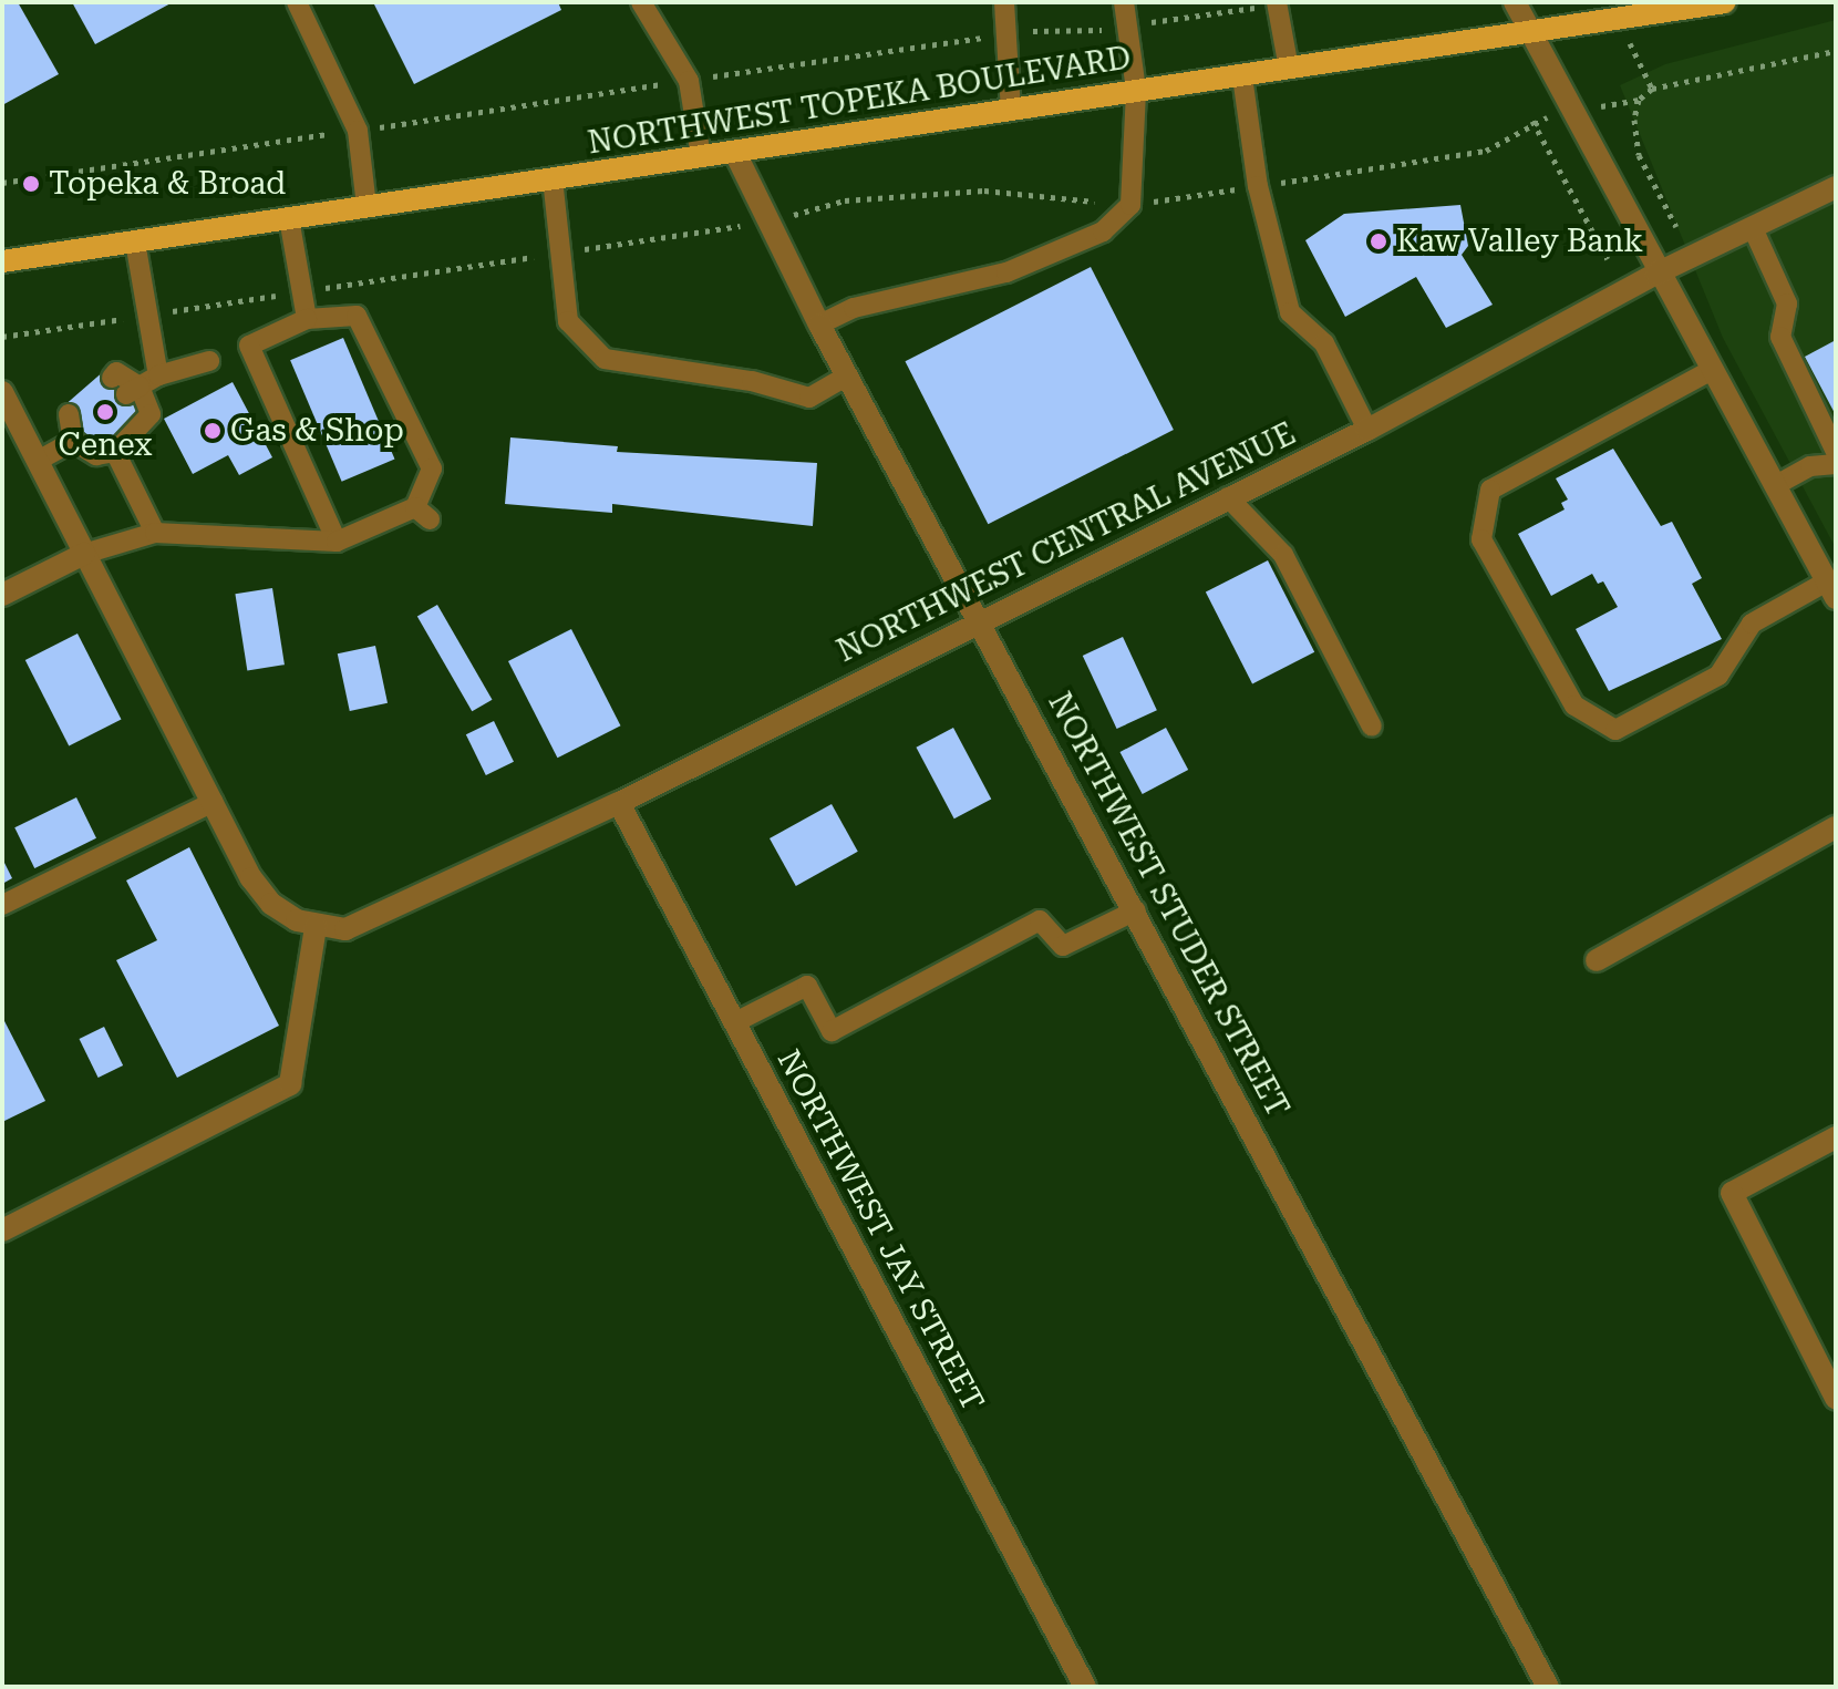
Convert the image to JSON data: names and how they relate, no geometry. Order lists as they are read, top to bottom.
{
  "streets": {
    "main road": ["NORTHWEST TOPEKA BOULEVARD"],
    "street": ["NORTHWEST CENTRAL AVENUE", "NORTHWEST STUDER STREET", "NORTHWEST JAY STREET"]
  },
  "crossings": [
    ["NORTHWEST TOPEKA BOULEVARD", "NORTHWEST STUDER STREET"],
    ["NORTHWEST CENTRAL AVENUE", "NORTHWEST STUDER STREET"],
    ["NORTHWEST CENTRAL AVENUE", "NORTHWEST JAY STREET"]
  ],
  "places": [
    "Topeka & Broad",
    "Kaw Valley Bank",
    "Cenex",
    "Gas & Shop"
  ]
}
